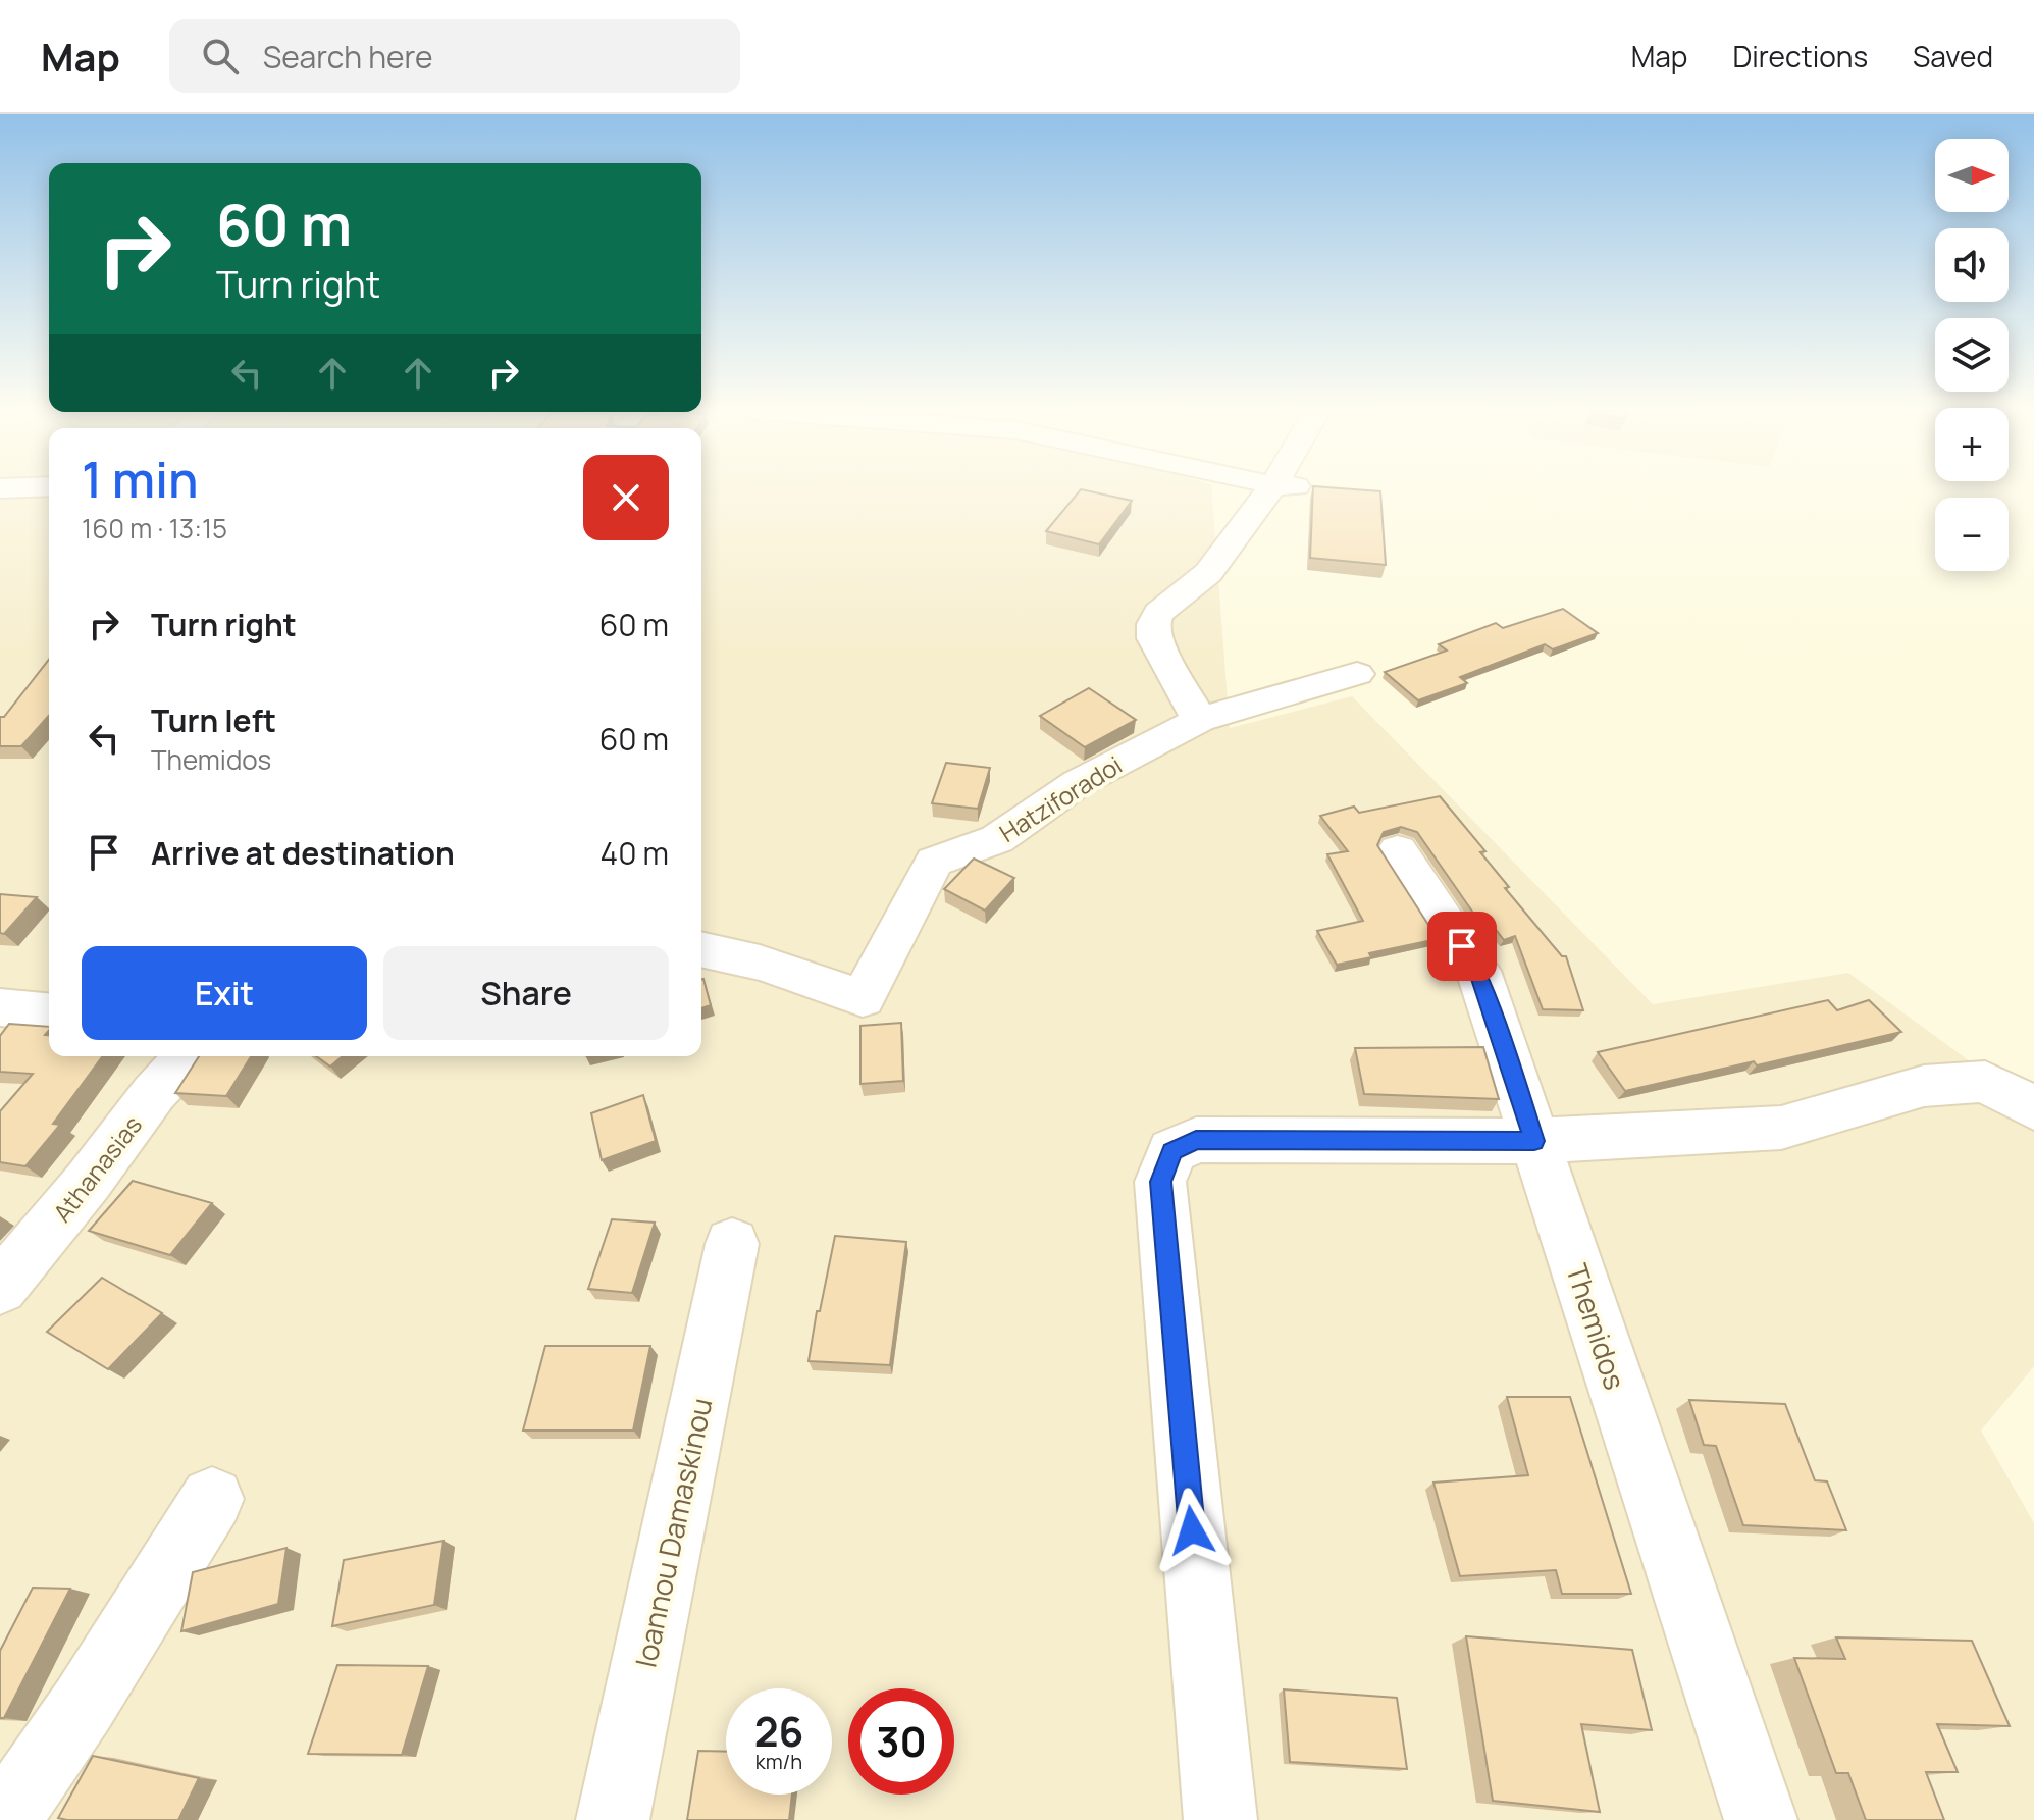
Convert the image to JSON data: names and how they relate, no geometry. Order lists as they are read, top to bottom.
{
  "streets": {
    "street": [
      "Hatziforadoi",
      "Athanasias",
      "Themidos",
      "Ioannou Damaskinou"
    ]
  },
  "north": "right",
  "page": {
    "header": "Map",
    "search": "Search here",
    "nav": ["Map", "Directions", "Saved"],
    "map_buttons": ["+", "−"],
    "turn": ["60 m", "Turn right"],
    "heading": ["1 min", "160 m · 13:15"],
    "list": [
      {
        "name": "Turn right",
        "value": "60 m"
      },
      {
        "name": "Turn left",
        "note": "Themidos",
        "value": "60 m"
      },
      {
        "name": "Arrive at destination",
        "value": "40 m"
      }
    ],
    "buttons": ["Exit", "Share"],
    "speed": "26 km/h",
    "limit": "30"
  }
}
